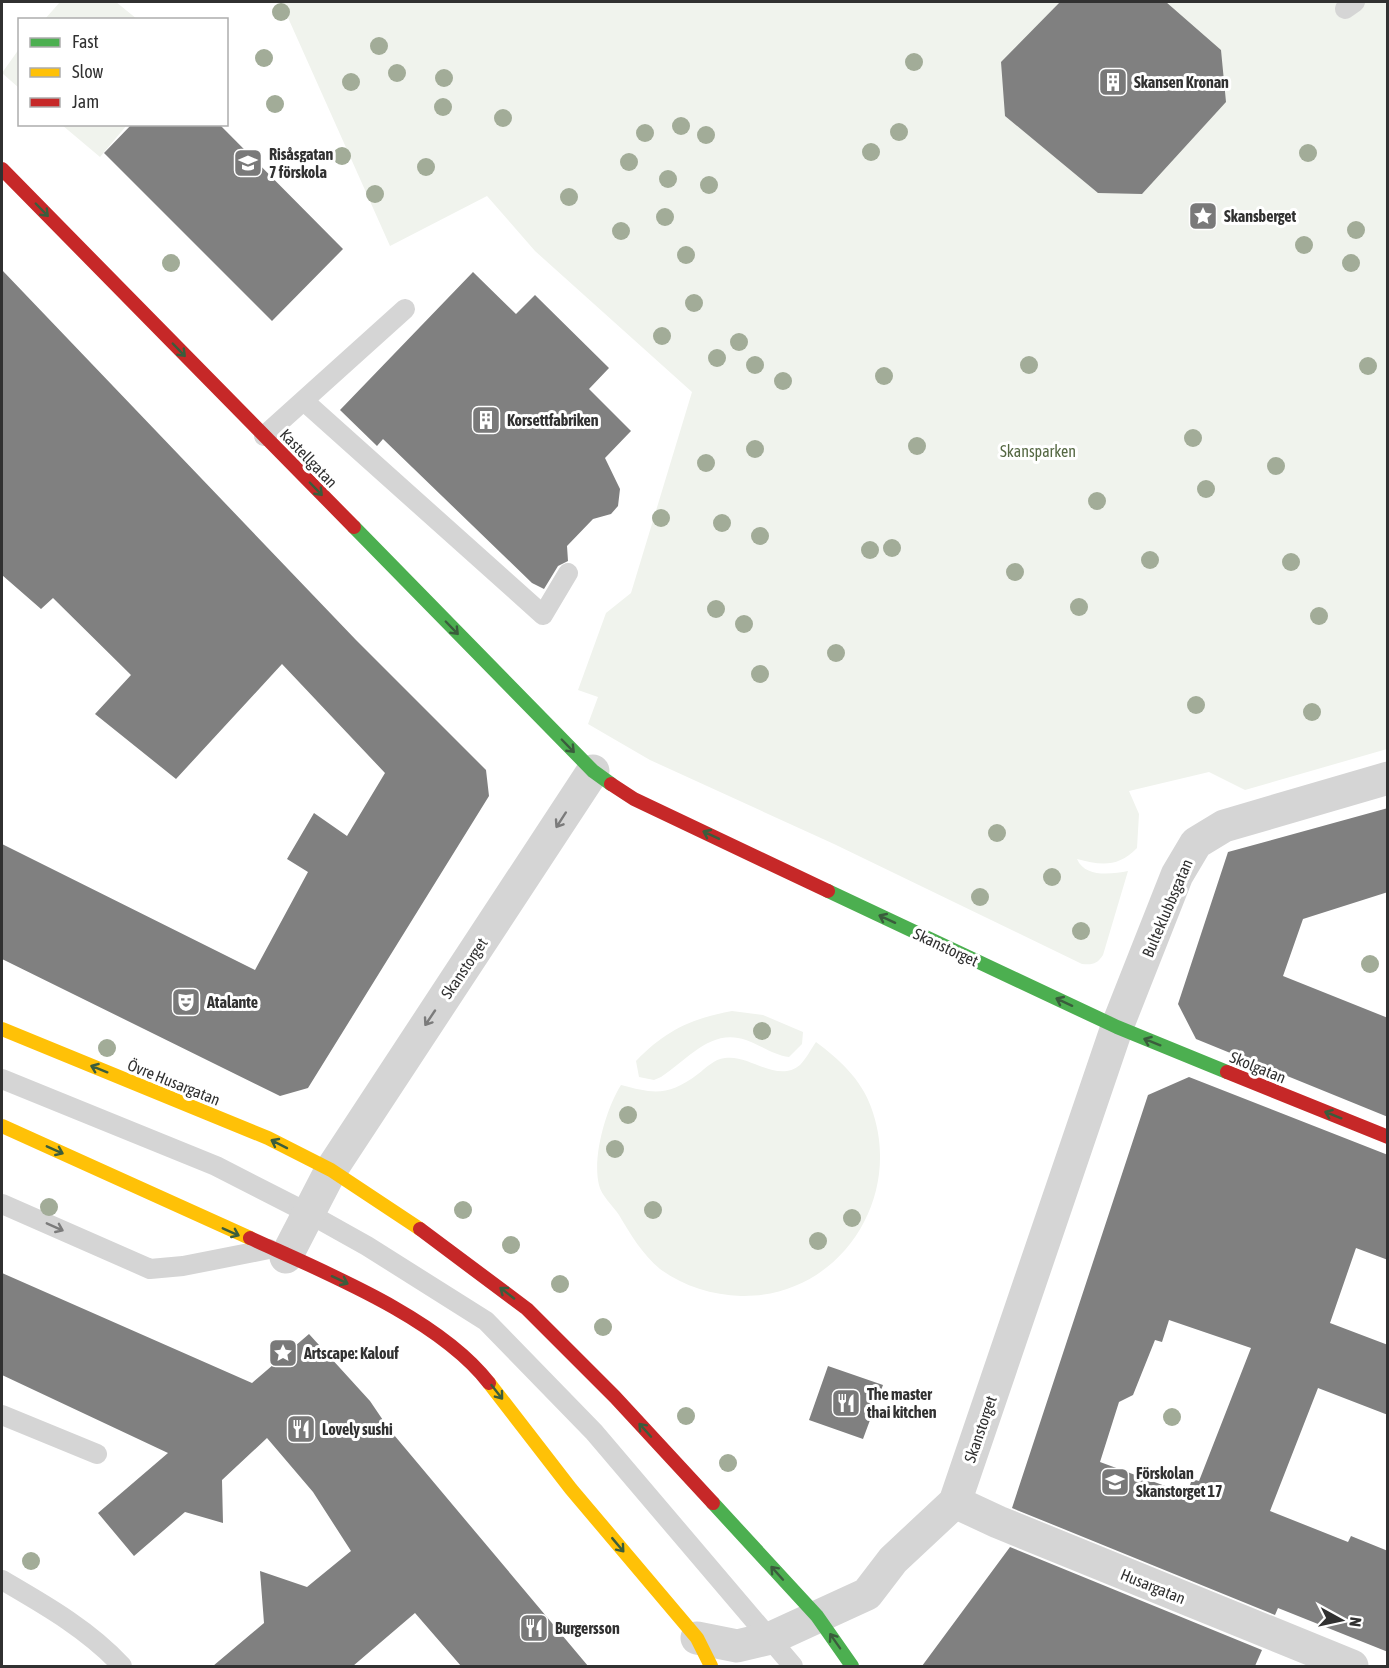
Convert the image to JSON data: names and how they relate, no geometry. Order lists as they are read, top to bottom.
{
  "streets": {
    "main road": [
      "Kastellgatan",
      "Skanstorget",
      "Skolgatan",
      "Övre Husargatan"
    ],
    "street": ["Bulteklubbsgatan", "Husargatan"]
  },
  "crossings": [
    ["Kastellgatan", "Skanstorget"],
    ["Bulteklubbsgatan", "Skanstorget"],
    ["Bulteklubbsgatan", "Skolgatan"],
    ["Skanstorget", "Skolgatan"],
    ["Skanstorget", "Övre Husargatan"],
    ["Skanstorget", "Husargatan"]
  ],
  "one_way": ["Kastellgatan", "Skolgatan"],
  "parks": ["Skansparken"],
  "places": {
    "building": ["Skansen Kronan", "Korsettfabriken"],
    "school or university": ["Risåsgatan 7 förskola", "Förskolan Skanstorget 17"],
    "place": ["Skansberget", "Artscape: Kalouf"],
    "theatre": ["Atalante"],
    "restaurant": ["The master thai kitchen", "Lovely sushi", "Burgersson"]
  },
  "legend": ["Fast", "Slow", "Jam"],
  "north": "right"
}
